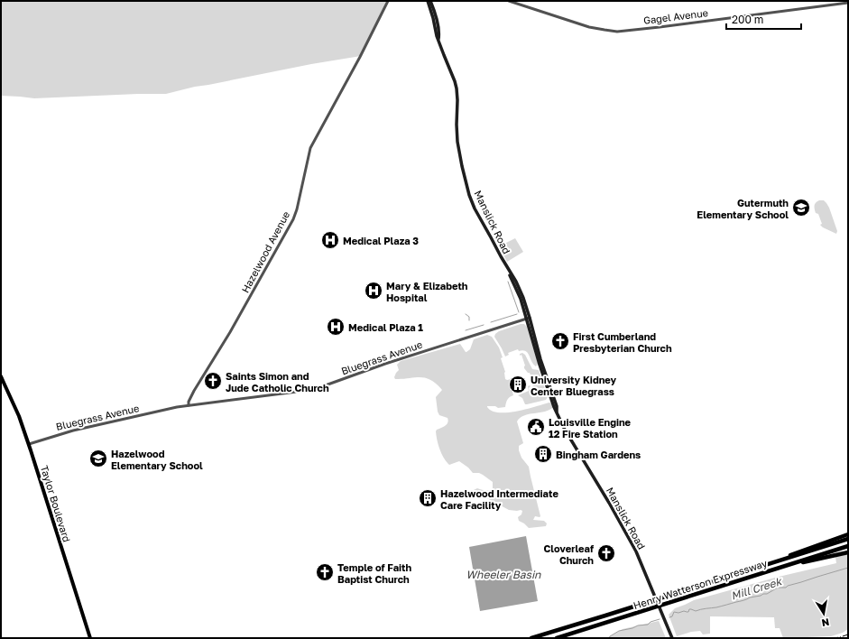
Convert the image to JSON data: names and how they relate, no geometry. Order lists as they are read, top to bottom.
{
  "streets": {
    "highway": ["Henry Watterson Expressway"],
    "main road": ["Manslick Road", "Taylor Boulevard"],
    "street": ["Gagel Avenue", "Hazelwood Avenue", "Bluegrass Avenue"]
  },
  "crossings": [
    ["Manslick Road", "Bluegrass Avenue"],
    ["Hazelwood Avenue", "Bluegrass Avenue"],
    ["Bluegrass Avenue", "Taylor Boulevard"]
  ],
  "water": ["Wheeler Basin", "Mill Creek"],
  "places": {
    "school or university": ["Gutermuth Elementary School", "Hazelwood Elementary School"],
    "hospital": ["Medical Plaza 3", "Mary & Elizabeth Hospital", "Medical Plaza 1"],
    "church": [
      "First Cumberland Presbyterian Church",
      "Saints Simon and Jude Catholic Church",
      "Cloverleaf Church",
      "Temple of Faith Baptist Church"
    ],
    "building": ["University Kidney Center Bluegrass", "Bingham Gardens", "Hazelwood Intermediate Care Facility"],
    "public building": ["Louisville Engine 12 Fire Station"]
  },
  "scale_bar": "200 m",
  "north": "bottom"
}
